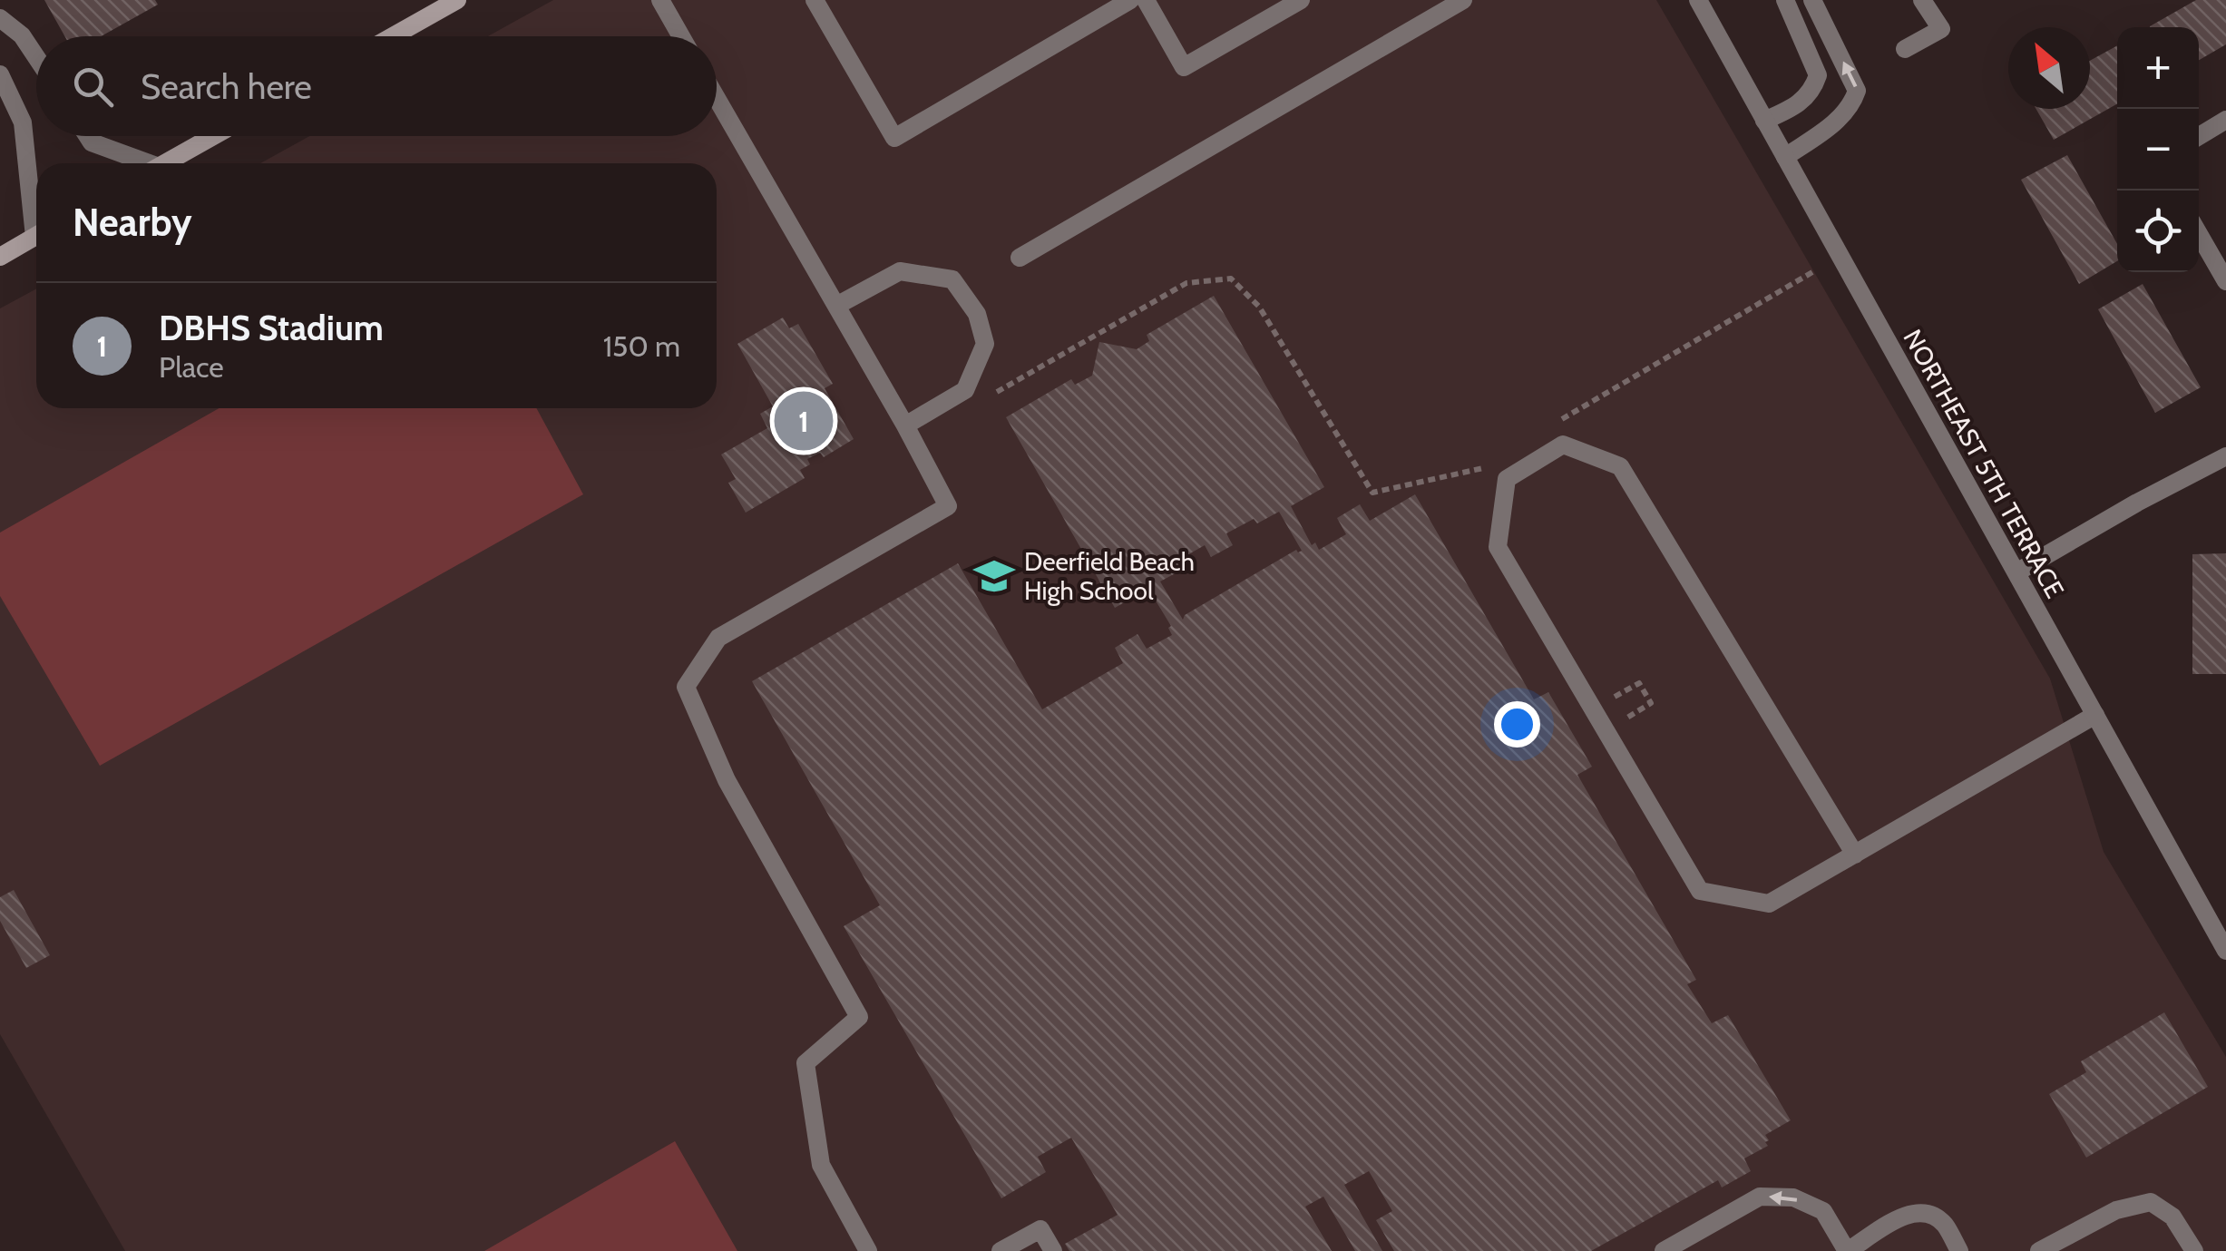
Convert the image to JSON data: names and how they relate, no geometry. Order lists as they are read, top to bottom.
{
  "streets": {
    "street": ["NORTHEAST 5TH TERRACE"]
  },
  "places": {
    "school or university": ["Deerfield Beach High School"]
  },
  "north": "top left",
  "page": {
    "map_buttons": ["+", "−"],
    "search": "Search here",
    "heading": "Nearby",
    "list": [
      {
        "mark": "1",
        "name": "DBHS Stadium",
        "note": "Place",
        "value": "150 m"
      }
    ],
    "pins": "1"
  }
}
